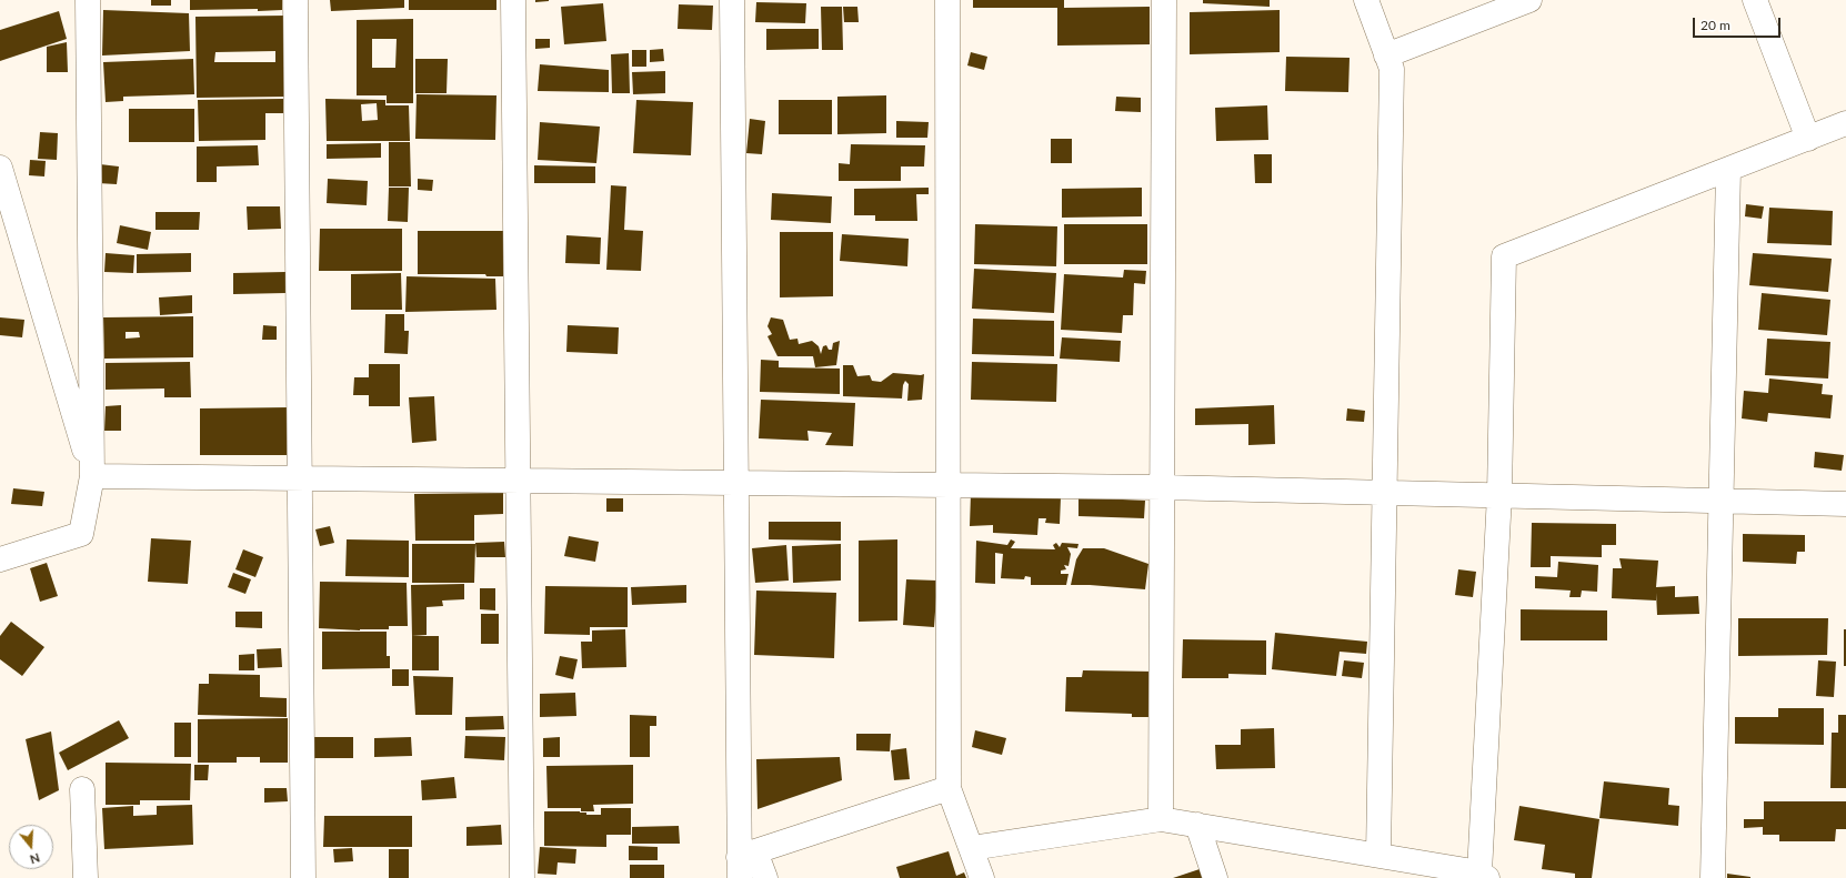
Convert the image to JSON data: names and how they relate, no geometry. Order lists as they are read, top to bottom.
{
  "scale_bar": "20 m",
  "north": "bottom"
}
